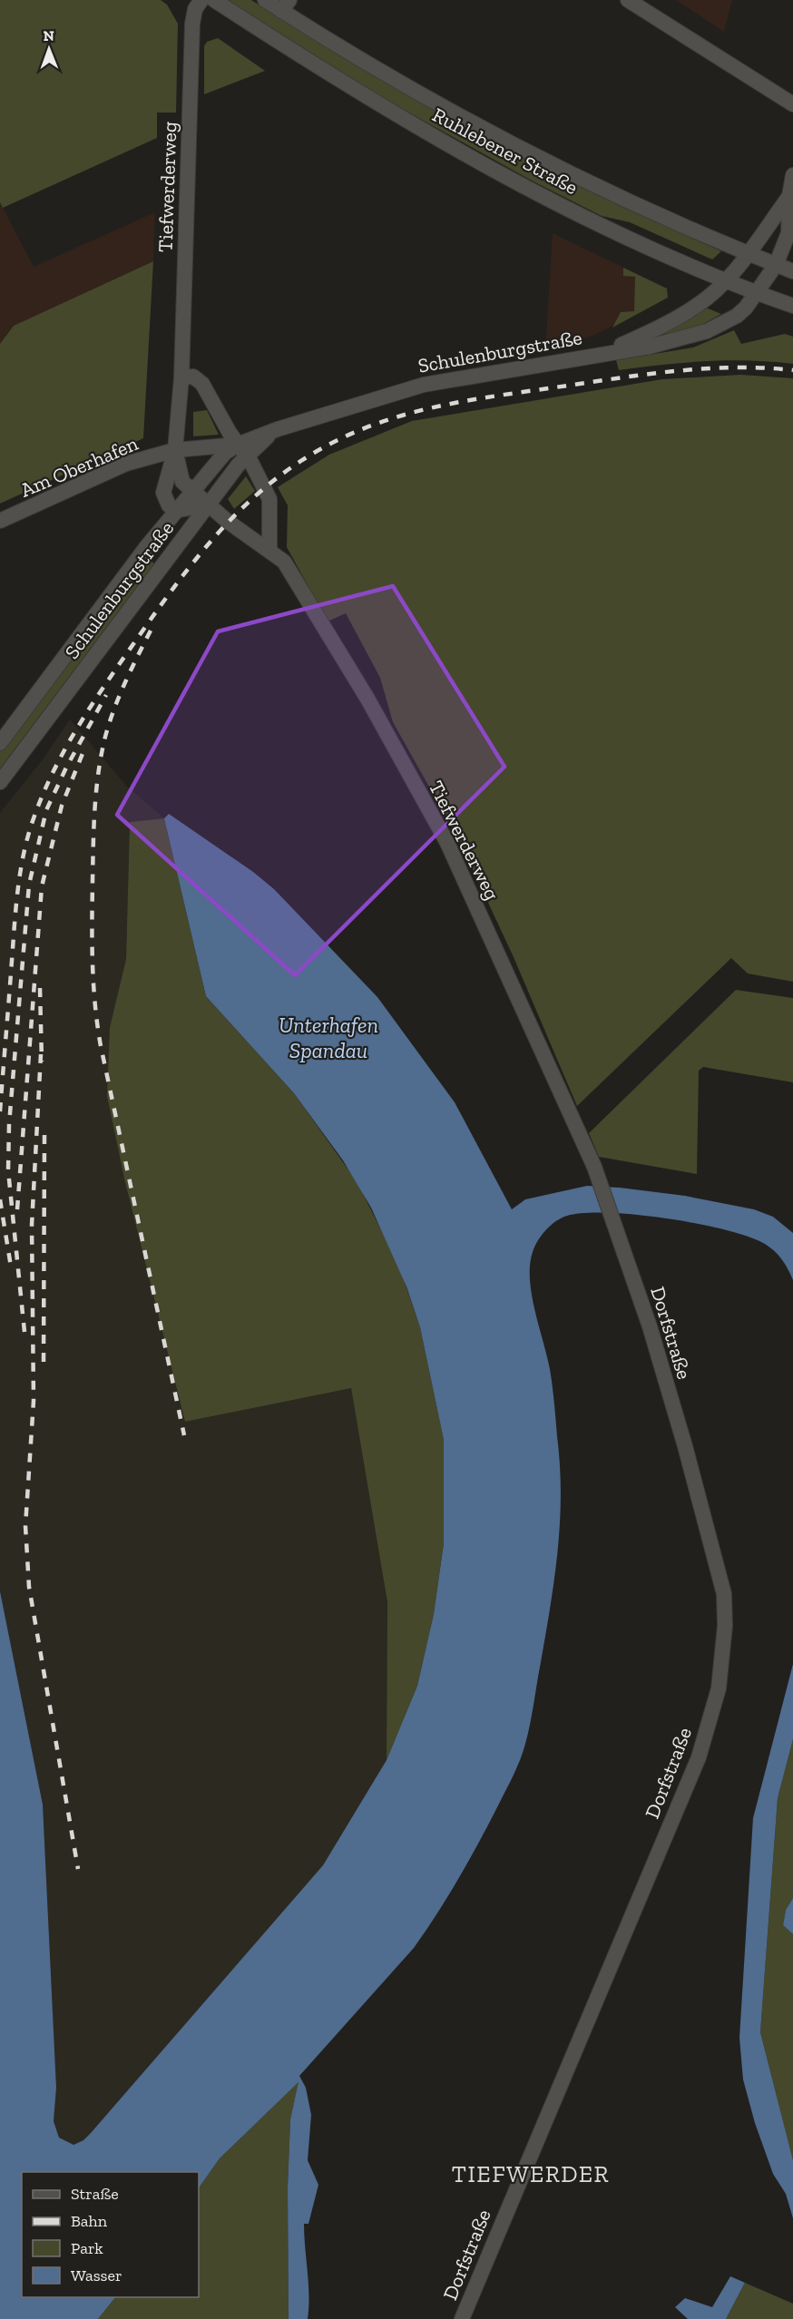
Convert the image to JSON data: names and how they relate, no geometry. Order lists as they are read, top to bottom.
{
  "streets": {
    "street": [
      "Ruhlebener Straße",
      "Tiefwerderweg",
      "Schulenburgstraße",
      "Am Oberhafen",
      "Dorfstraße"
    ]
  },
  "crossings": [
    ["Ruhlebener Straße", "Schulenburgstraße"],
    ["Tiefwerderweg", "Schulenburgstraße"],
    ["Tiefwerderweg", "Am Oberhafen"],
    ["Tiefwerderweg", "Dorfstraße"]
  ],
  "districts": ["TIEFWERDER"],
  "water": ["Unterhafen Spandau"],
  "legend": [
    "Straße",
    "Bahn",
    "Park",
    "Wasser"
  ],
  "north": "top"
}
